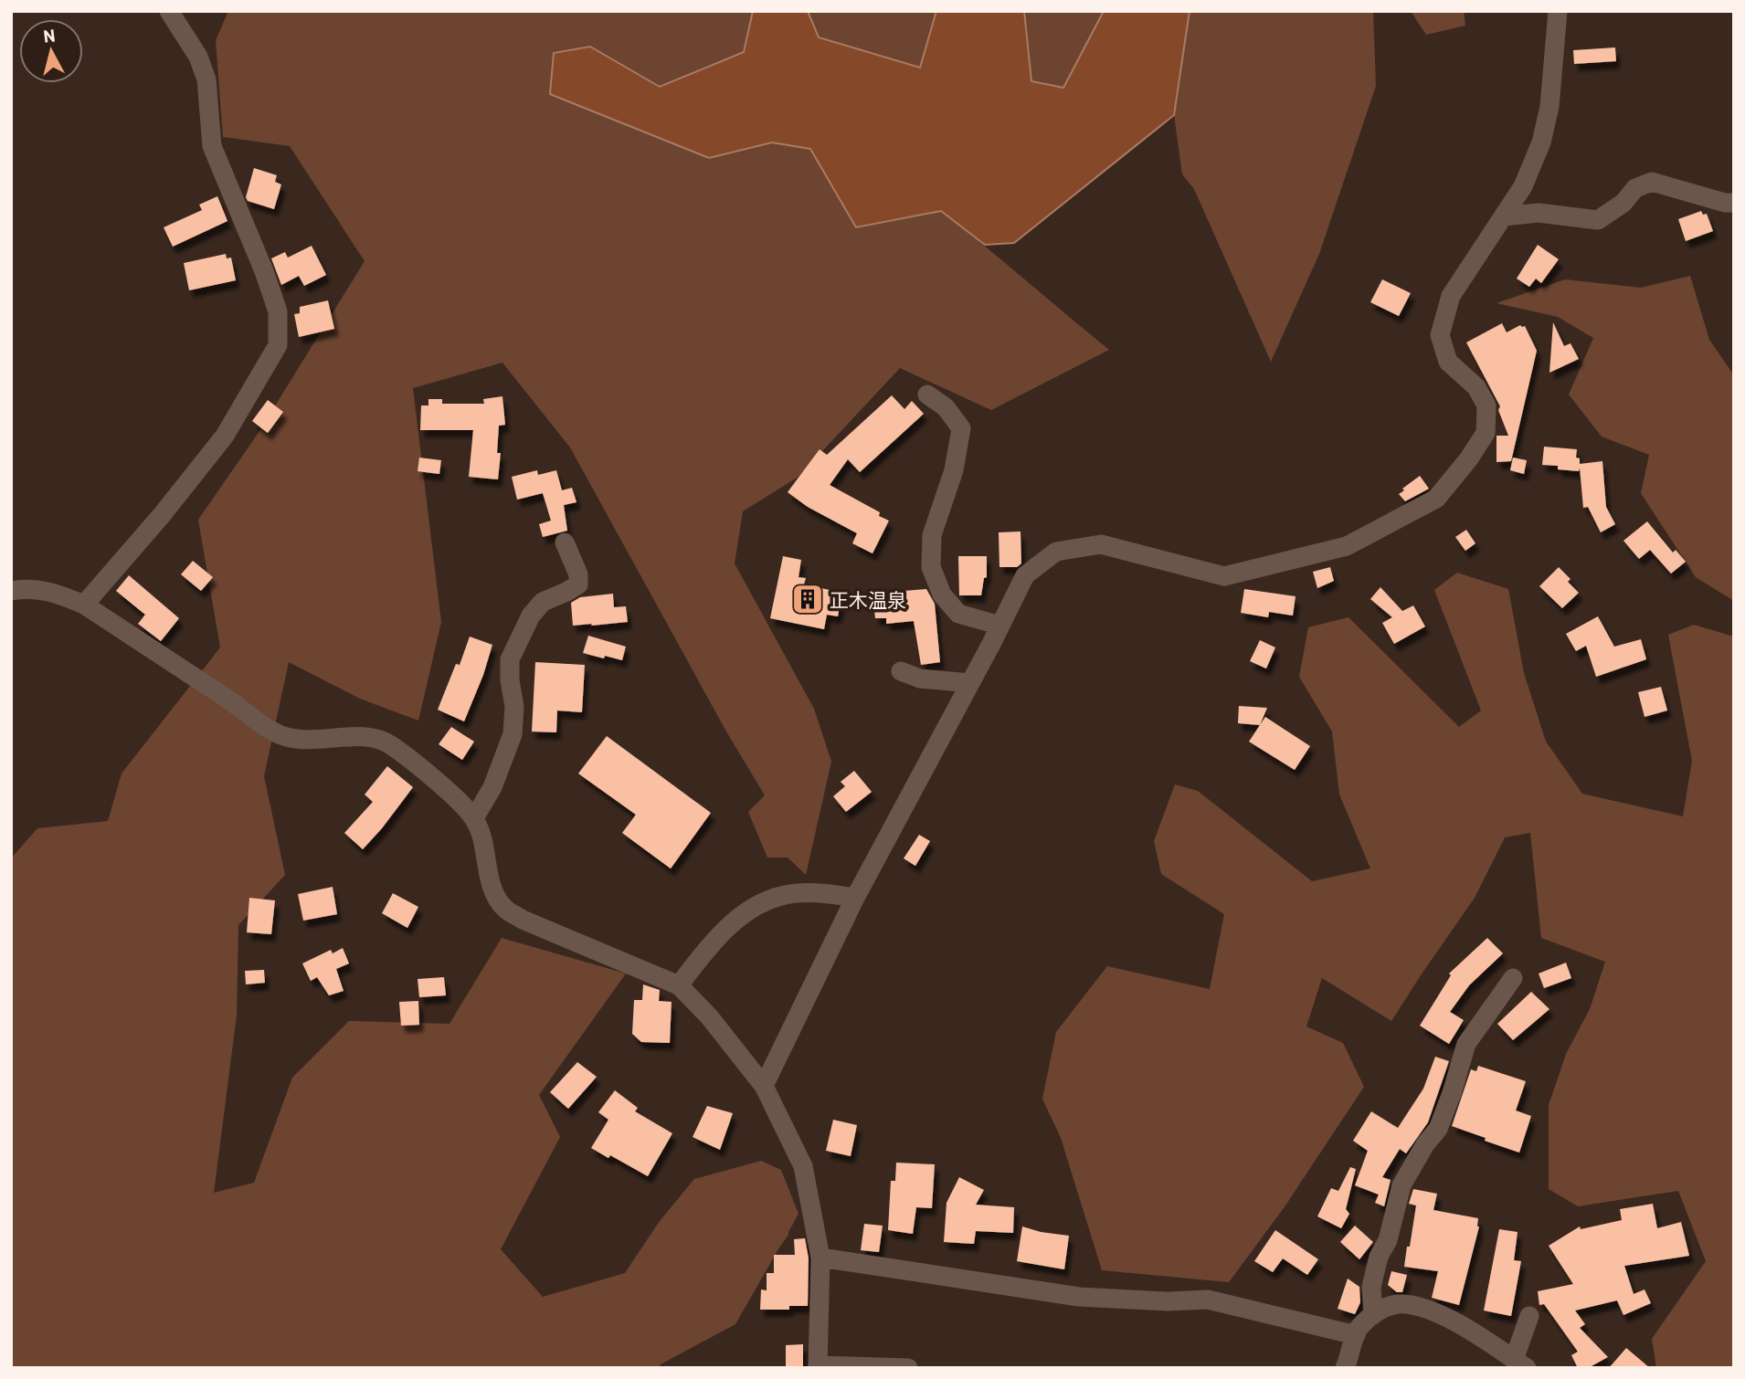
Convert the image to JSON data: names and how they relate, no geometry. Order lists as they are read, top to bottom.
{
  "places": {
    "building": ["正木温泉"]
  },
  "north": "top"
}
